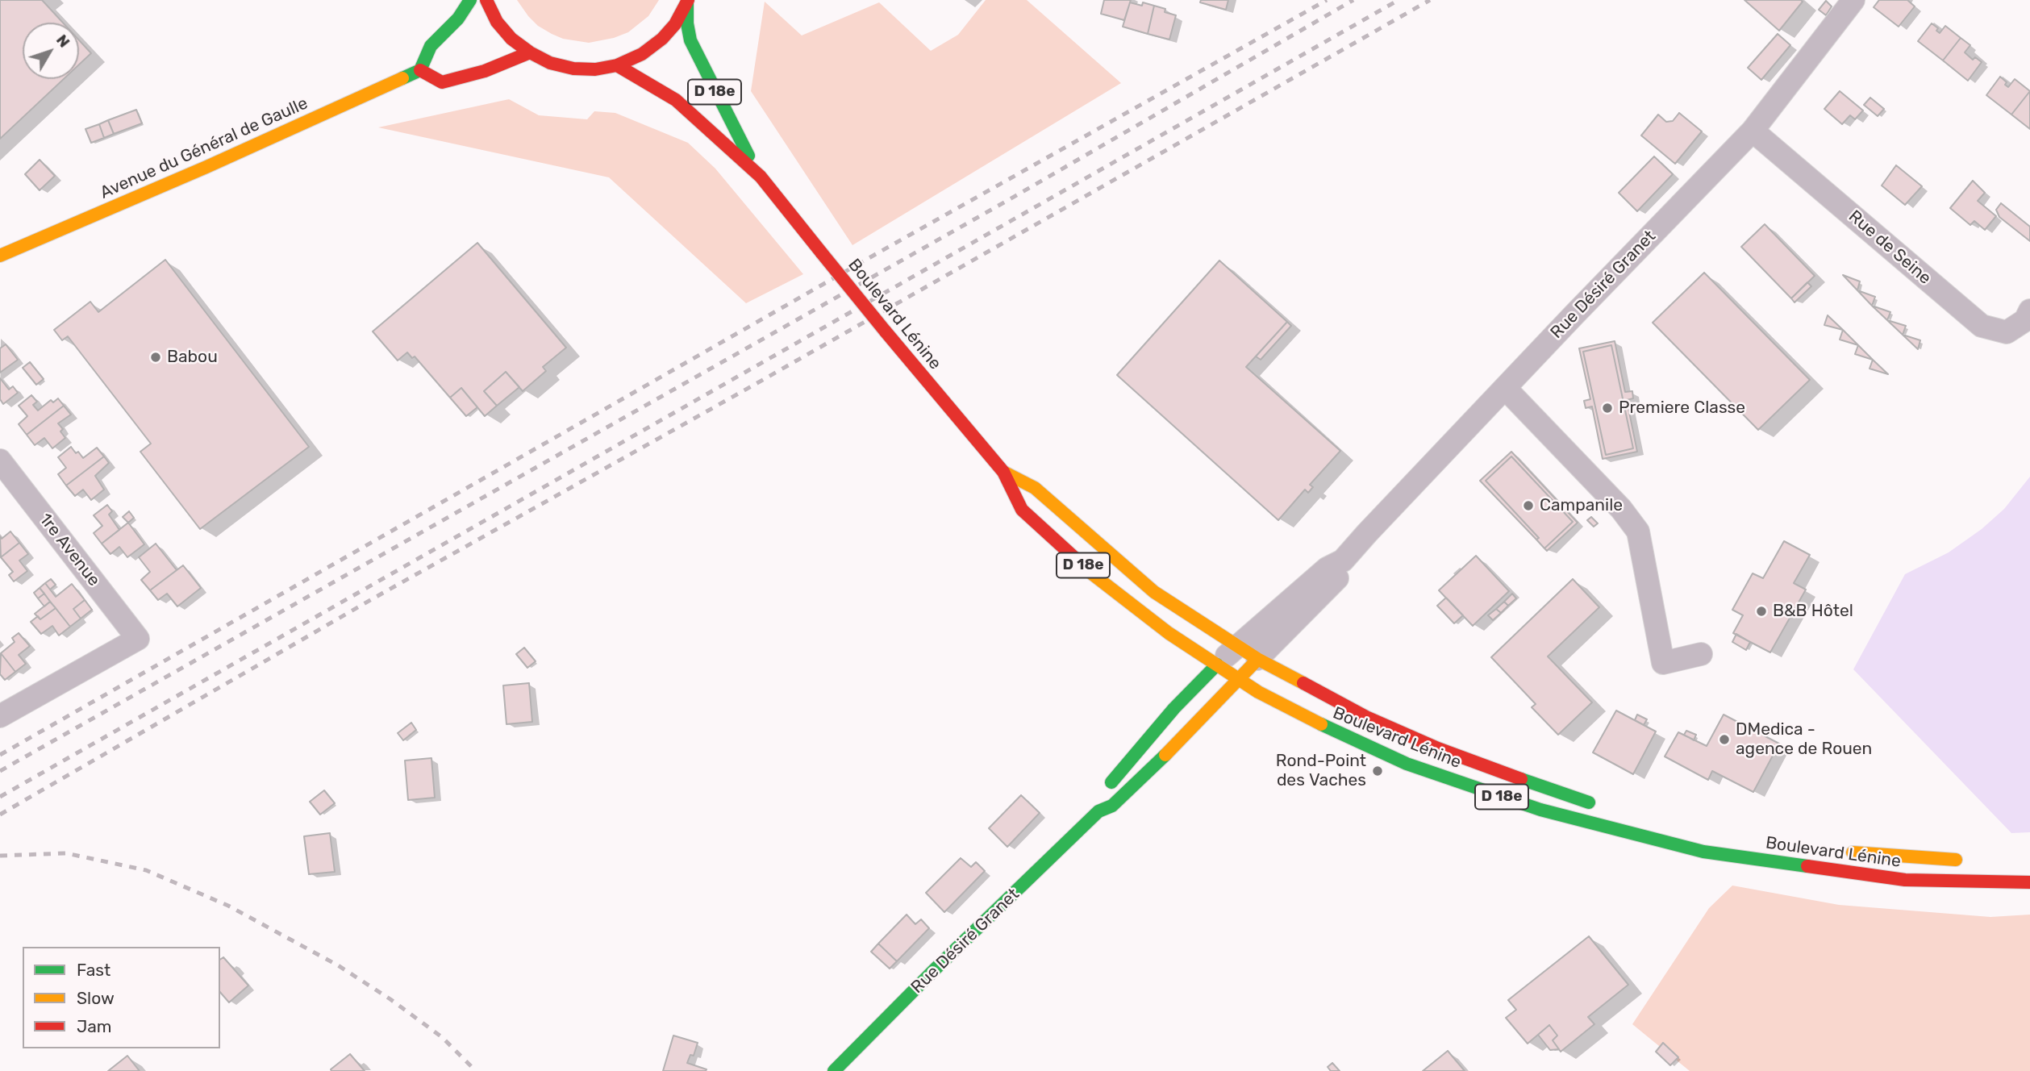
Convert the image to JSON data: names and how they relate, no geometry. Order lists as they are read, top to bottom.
{
  "streets": {
    "main road": [
      "D 18e",
      "Avenue du Général de Gaulle",
      "Rue Désiré Granet",
      "Boulevard Lénine"
    ],
    "street": ["Rue de Seine", "1re Avenue"]
  },
  "crossings": [
    ["Rue de Seine", "Rue Désiré Granet"],
    ["Rue Désiré Granet", "Boulevard Lénine"]
  ],
  "places": [
    "Babou",
    "Premiere Classe",
    "Campanile",
    "B&B Hôtel",
    "DMedica - agence de Rouen",
    "Rond-Point des Vaches"
  ],
  "legend": ["Fast", "Slow", "Jam"],
  "north": "top right"
}
